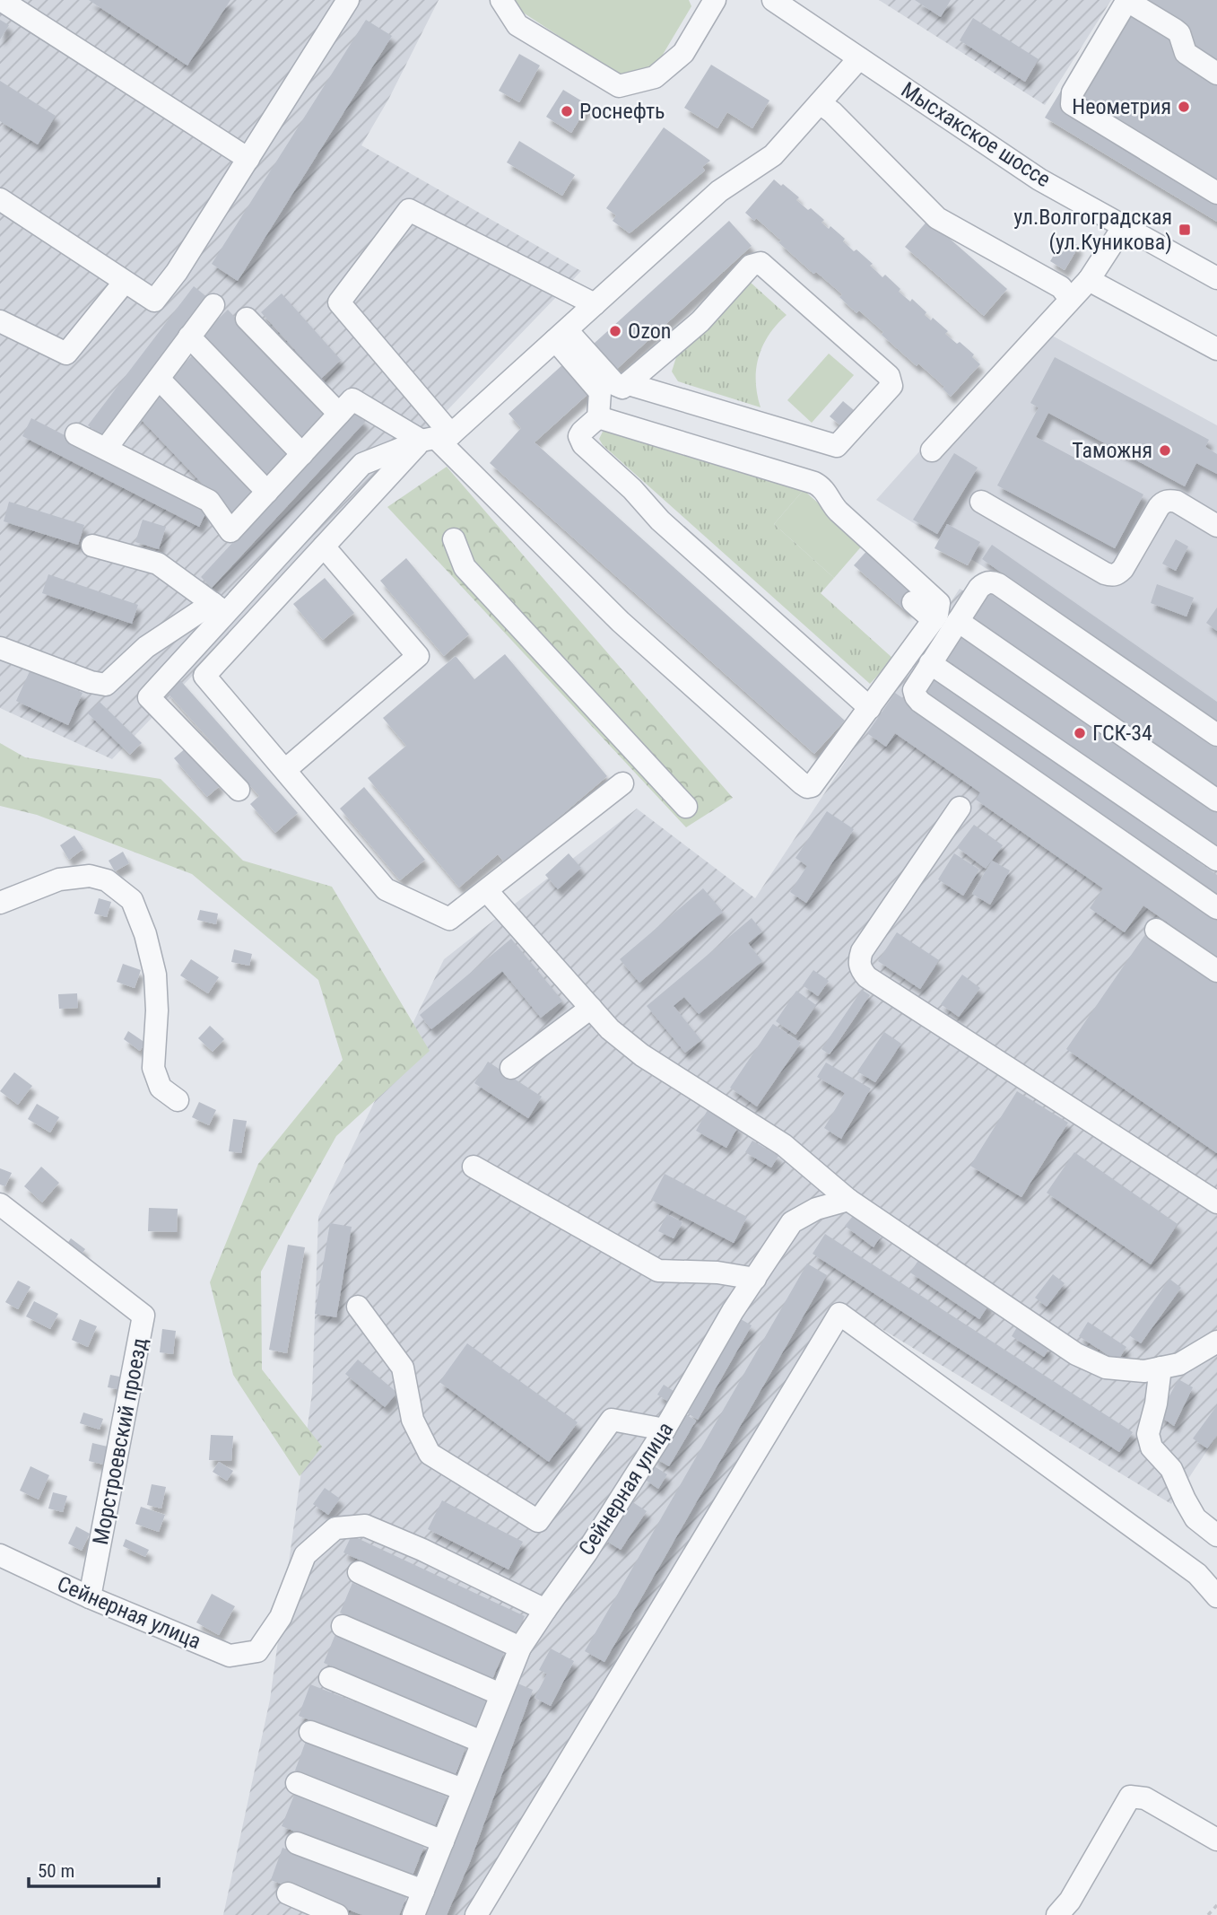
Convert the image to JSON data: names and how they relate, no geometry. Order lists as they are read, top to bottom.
{
  "streets": {
    "street": ["Мысхакское шоссе", "Морстроевский проезд", "Сейнерная улица"]
  },
  "crossings": [
    ["Морстроевский проезд", "Сейнерная улица"]
  ],
  "places": {
    "other": [
      "Неометрия",
      "Роснефть",
      "Ozon",
      "Таможня",
      "ГСК-34"
    ],
    "transit": ["ул.Волгоградская (ул.Куникова)"]
  },
  "scale_bar": "50 m"
}
